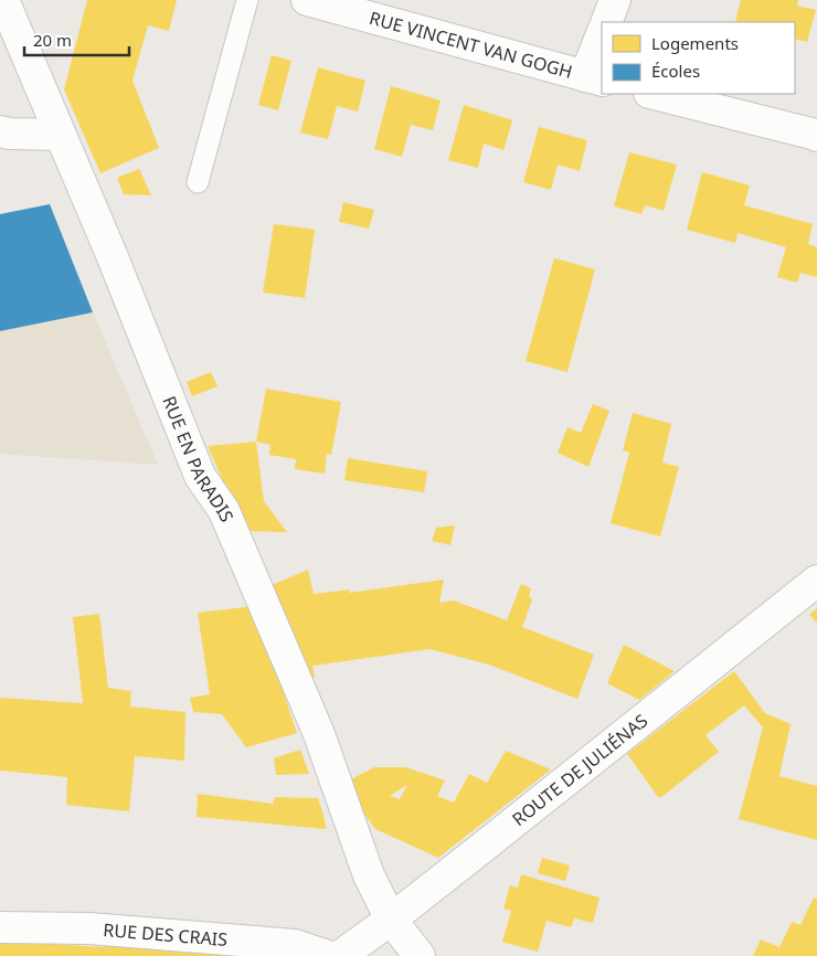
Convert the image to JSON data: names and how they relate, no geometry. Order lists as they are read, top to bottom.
{
  "streets": {
    "street": [
      "RUE VINCENT VAN GOGH",
      "RUE EN PARADIS",
      "ROUTE DE JULIÉNAS",
      "RUE DES CRAIS"
    ]
  },
  "crossings": [
    ["RUE EN PARADIS", "ROUTE DE JULIÉNAS"]
  ],
  "legend": ["Logements", "Écoles"],
  "scale_bar": "20 m"
}
